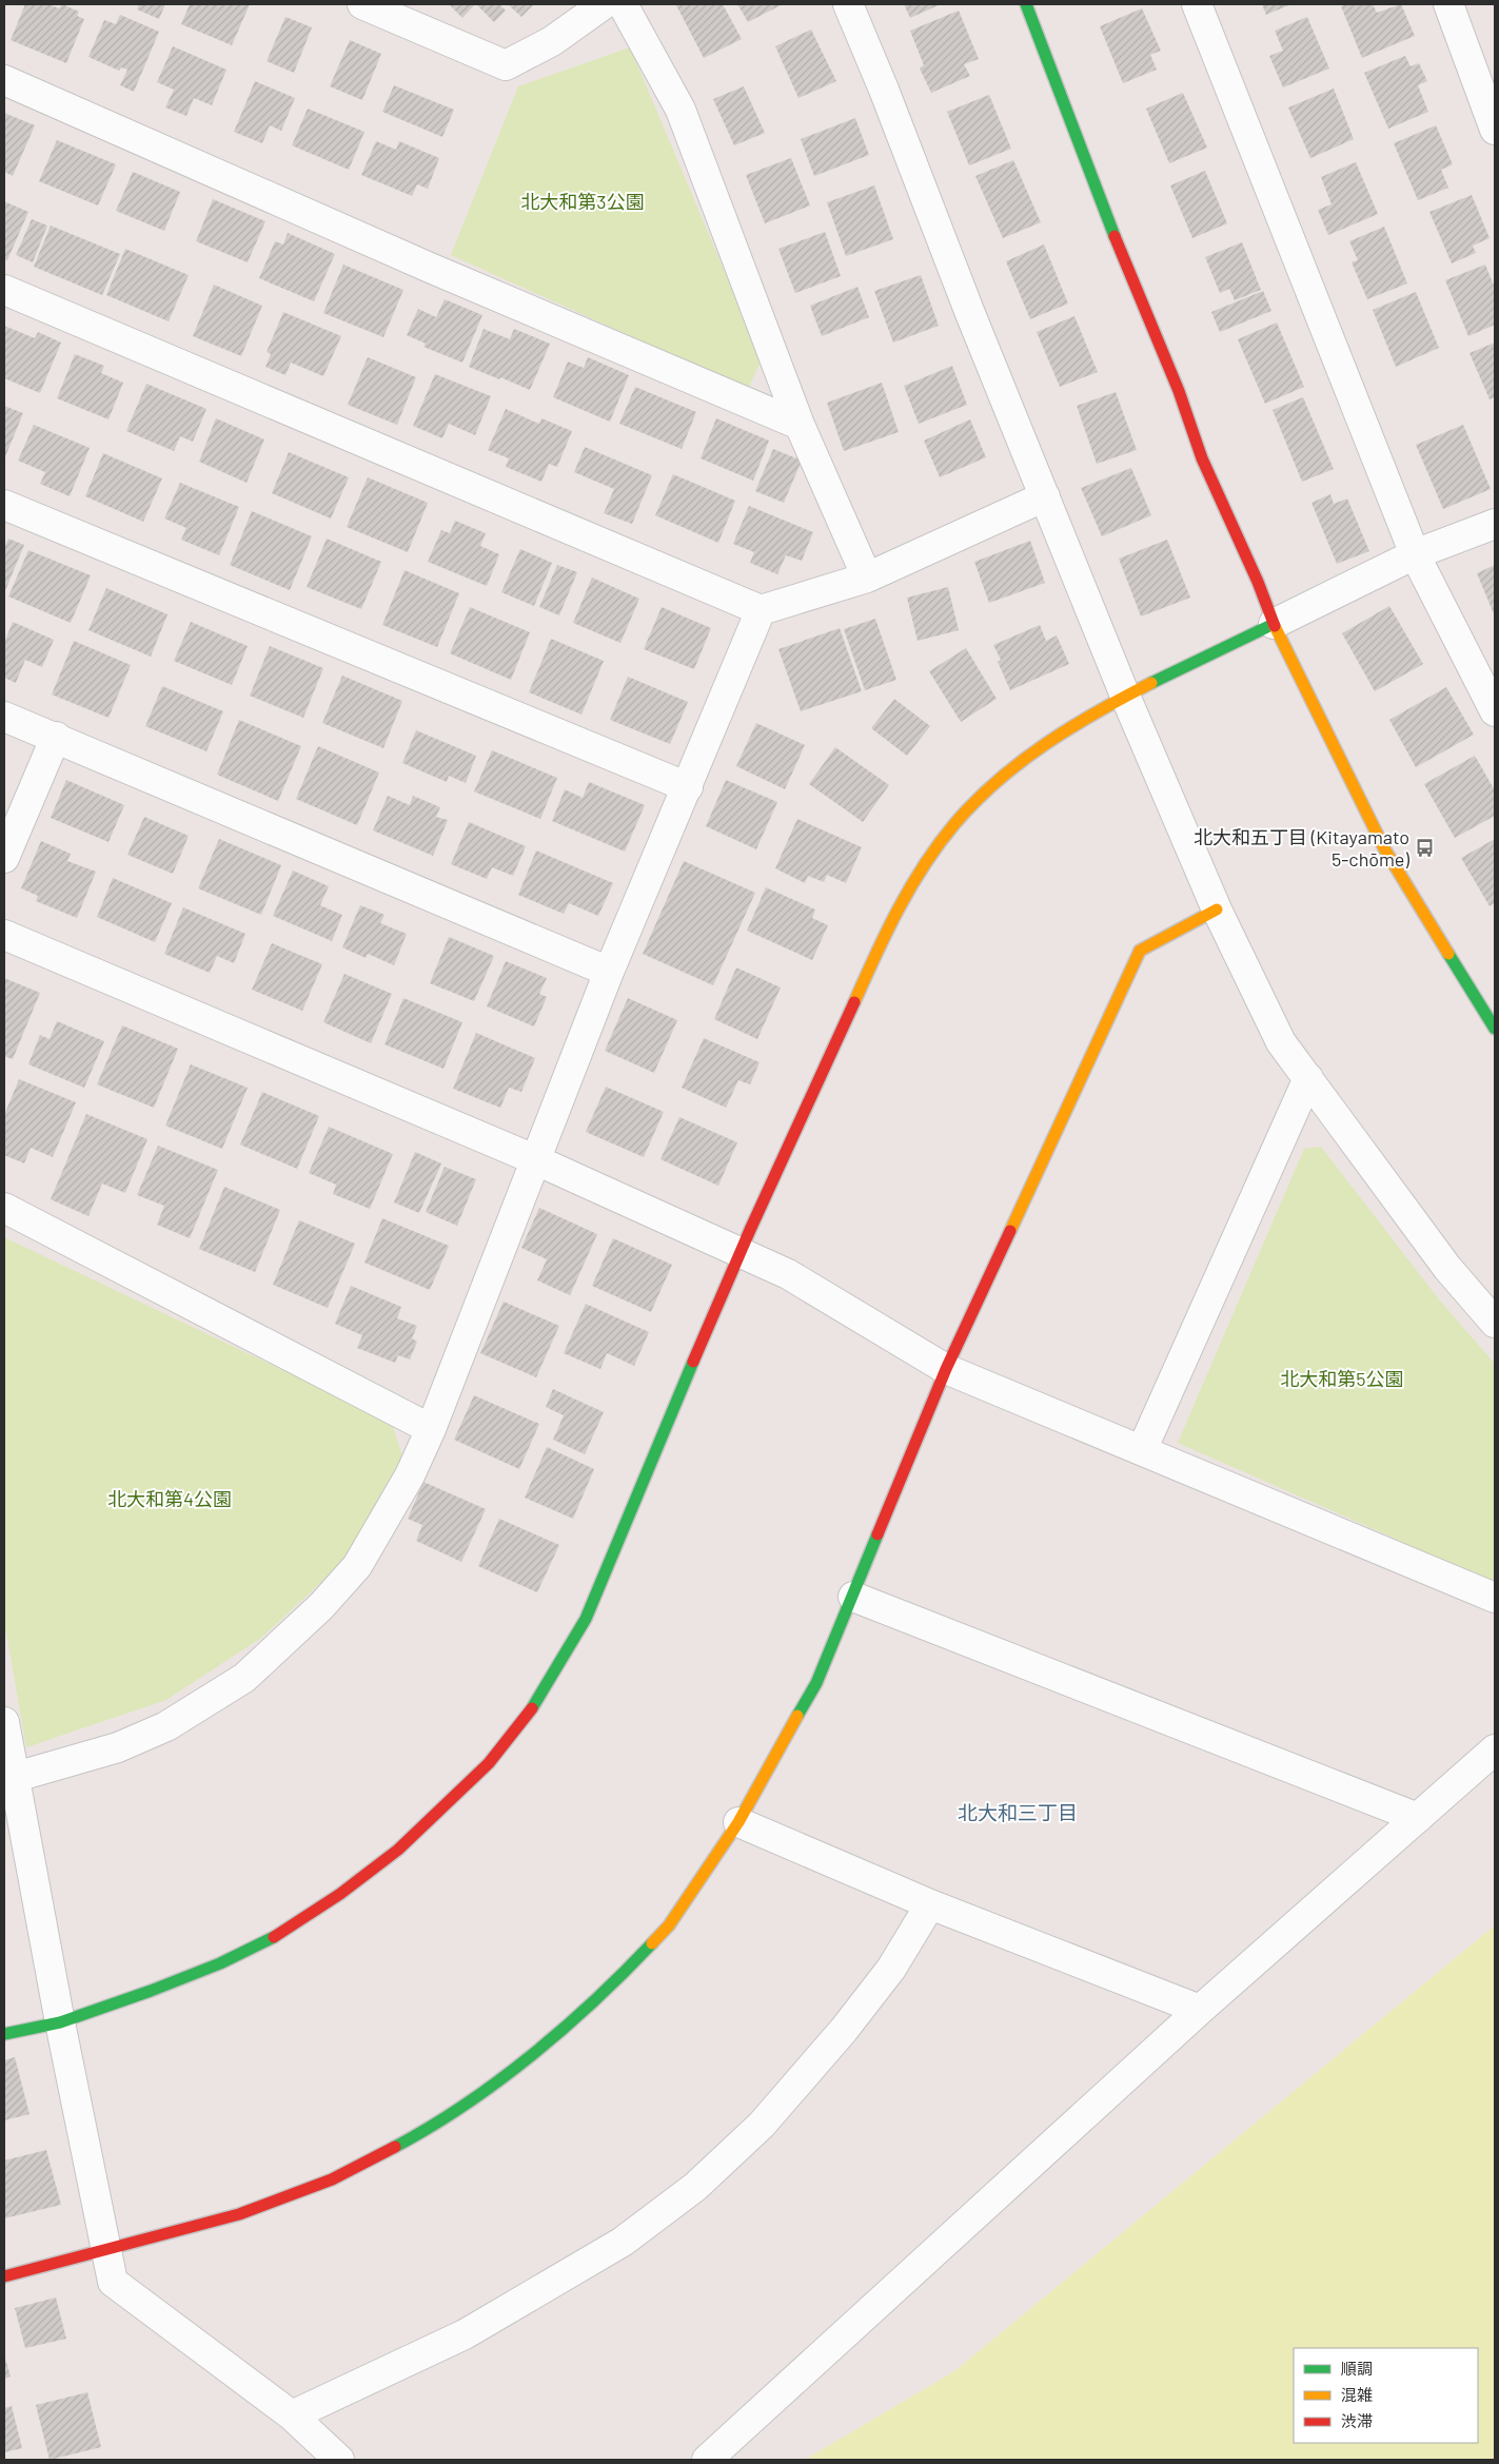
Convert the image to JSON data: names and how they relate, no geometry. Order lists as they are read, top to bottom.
{
  "districts": ["北大和三丁目"],
  "parks": ["北大和第3公園", "北大和第5公園", "北大和第4公園"],
  "places": {
    "bus stop": ["北大和五丁目 (Kitayamato 5-chōme)"]
  },
  "legend": ["順調", "混雑", "渋滞"]
}
